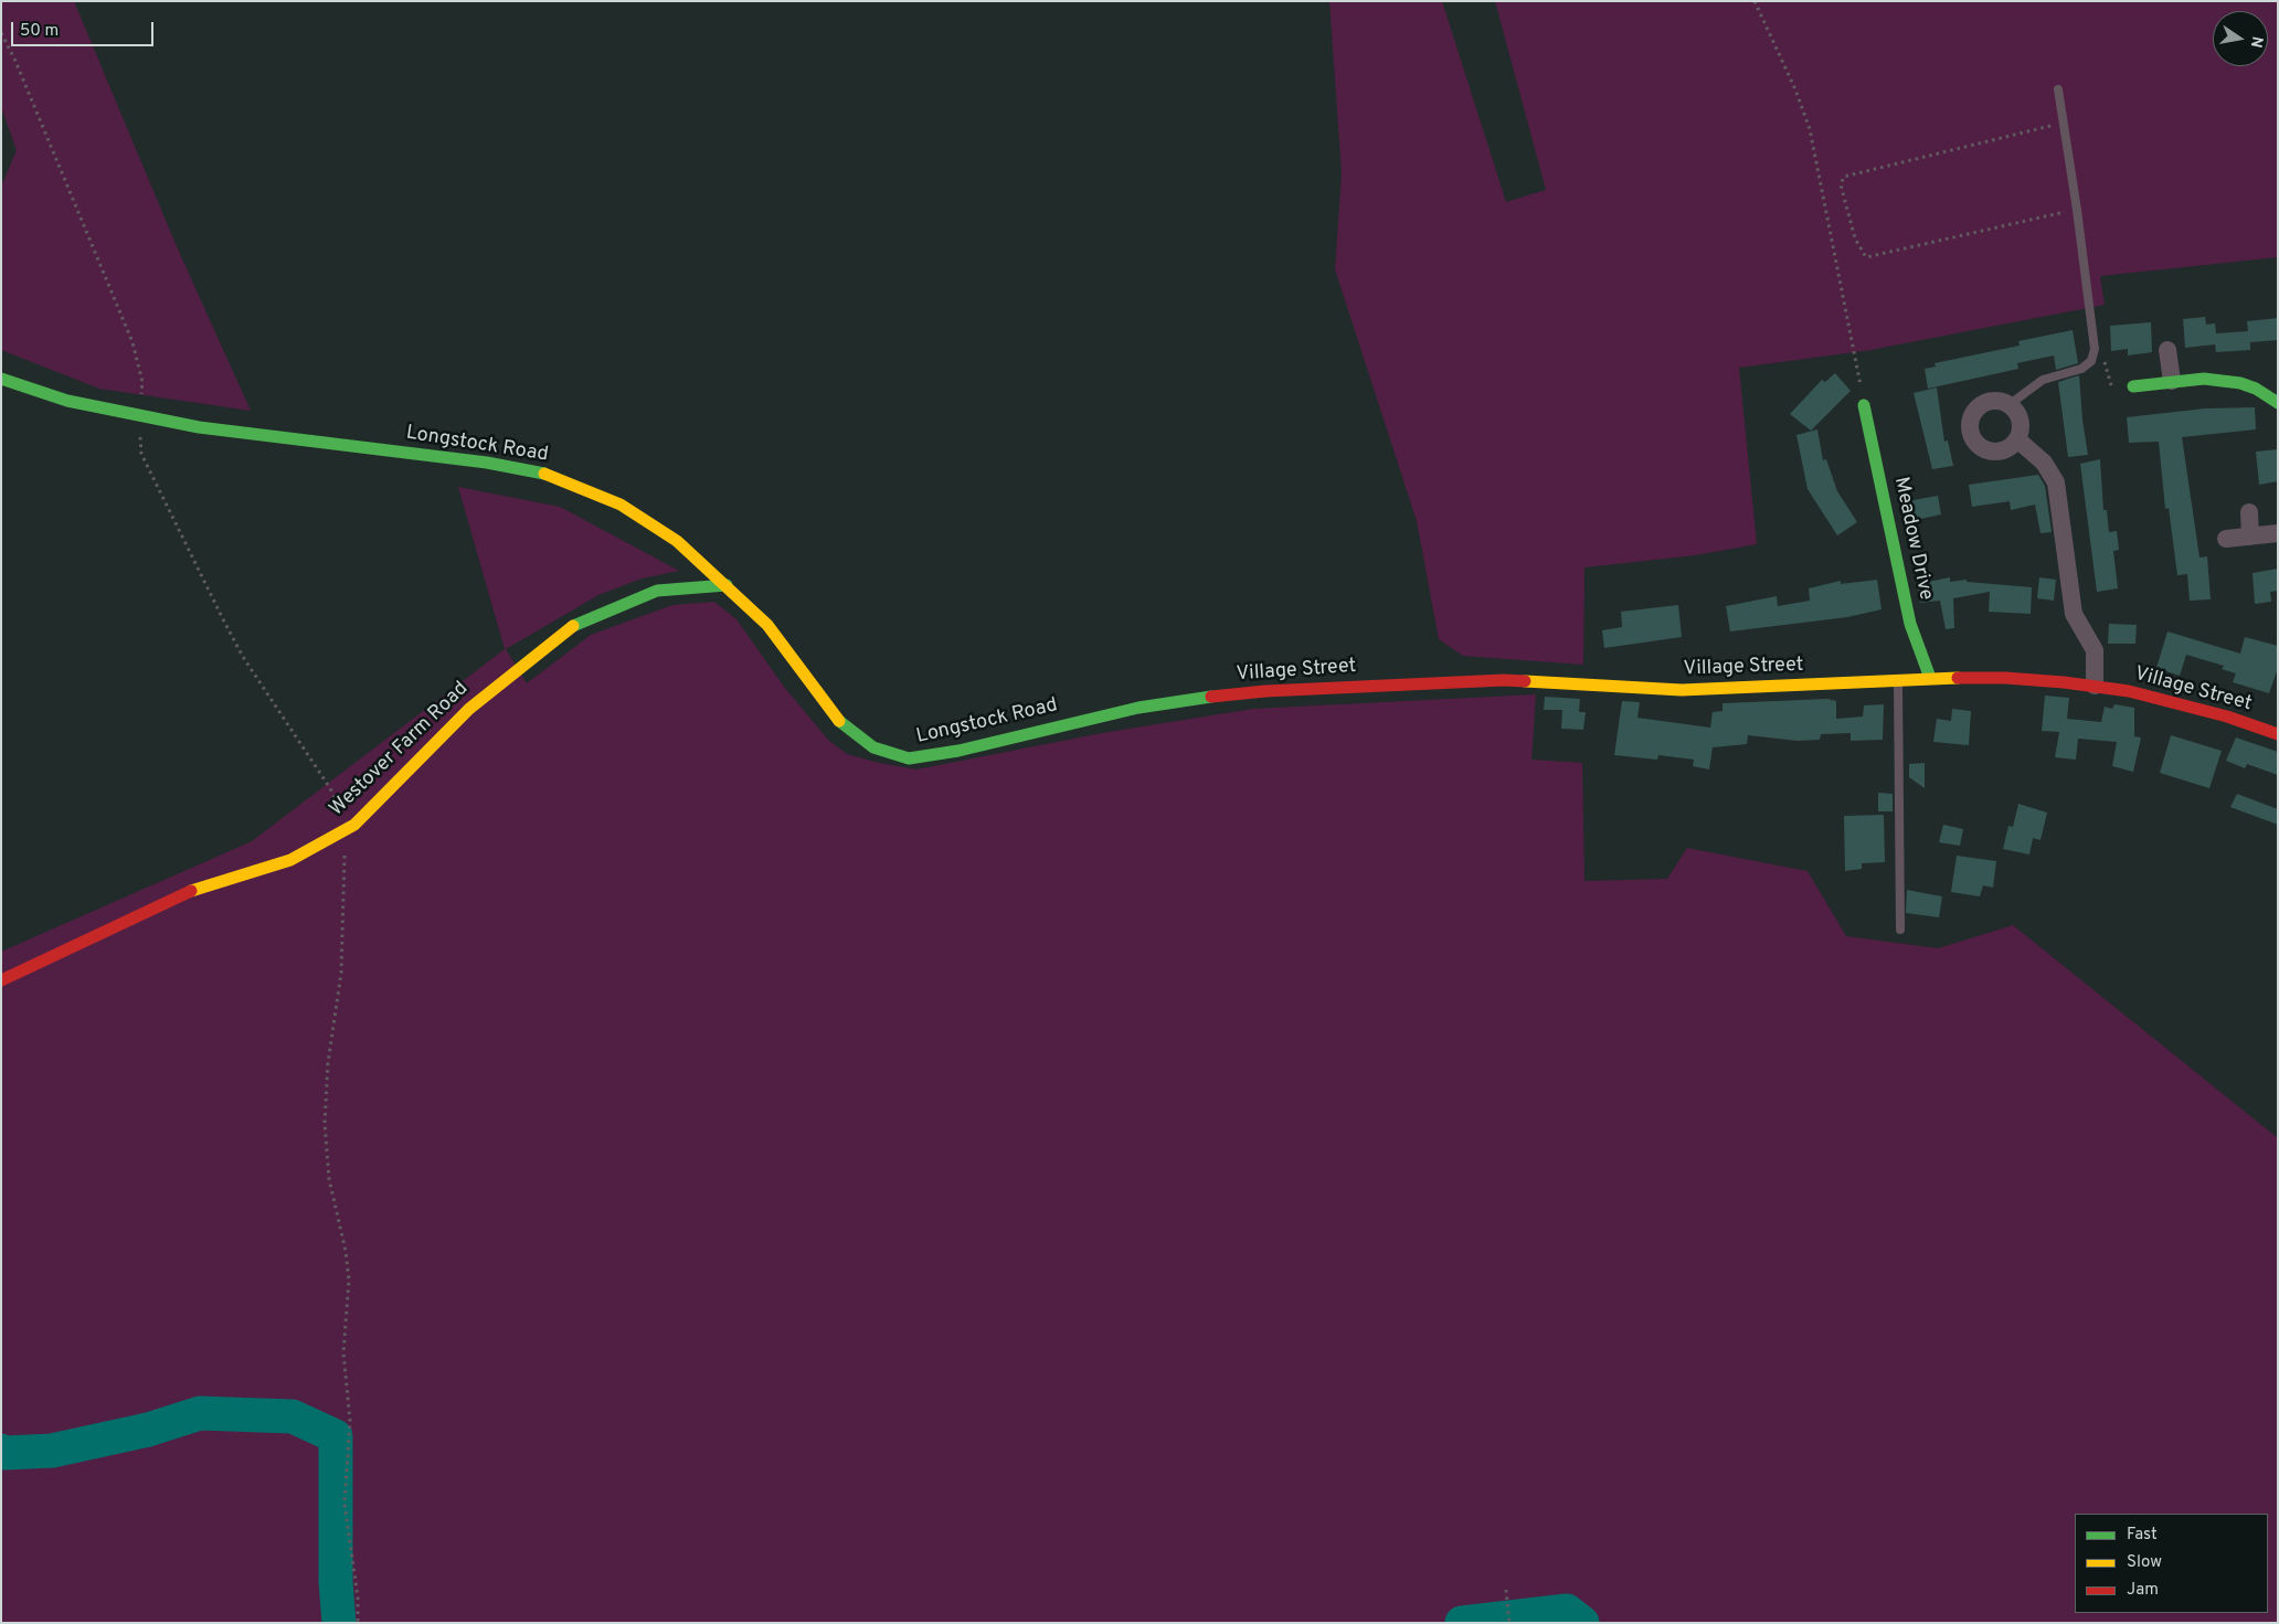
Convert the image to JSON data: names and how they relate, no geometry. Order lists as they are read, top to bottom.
{
  "streets": {
    "street": [
      "Longstock Road",
      "Meadow Drive",
      "Village Street",
      "Westover Farm Road"
    ]
  },
  "crossings": [
    ["Longstock Road", "Village Street"],
    ["Longstock Road", "Westover Farm Road"],
    ["Meadow Drive", "Village Street"]
  ],
  "legend": ["Fast", "Slow", "Jam"],
  "scale_bar": "50 m",
  "north": "right"
}
